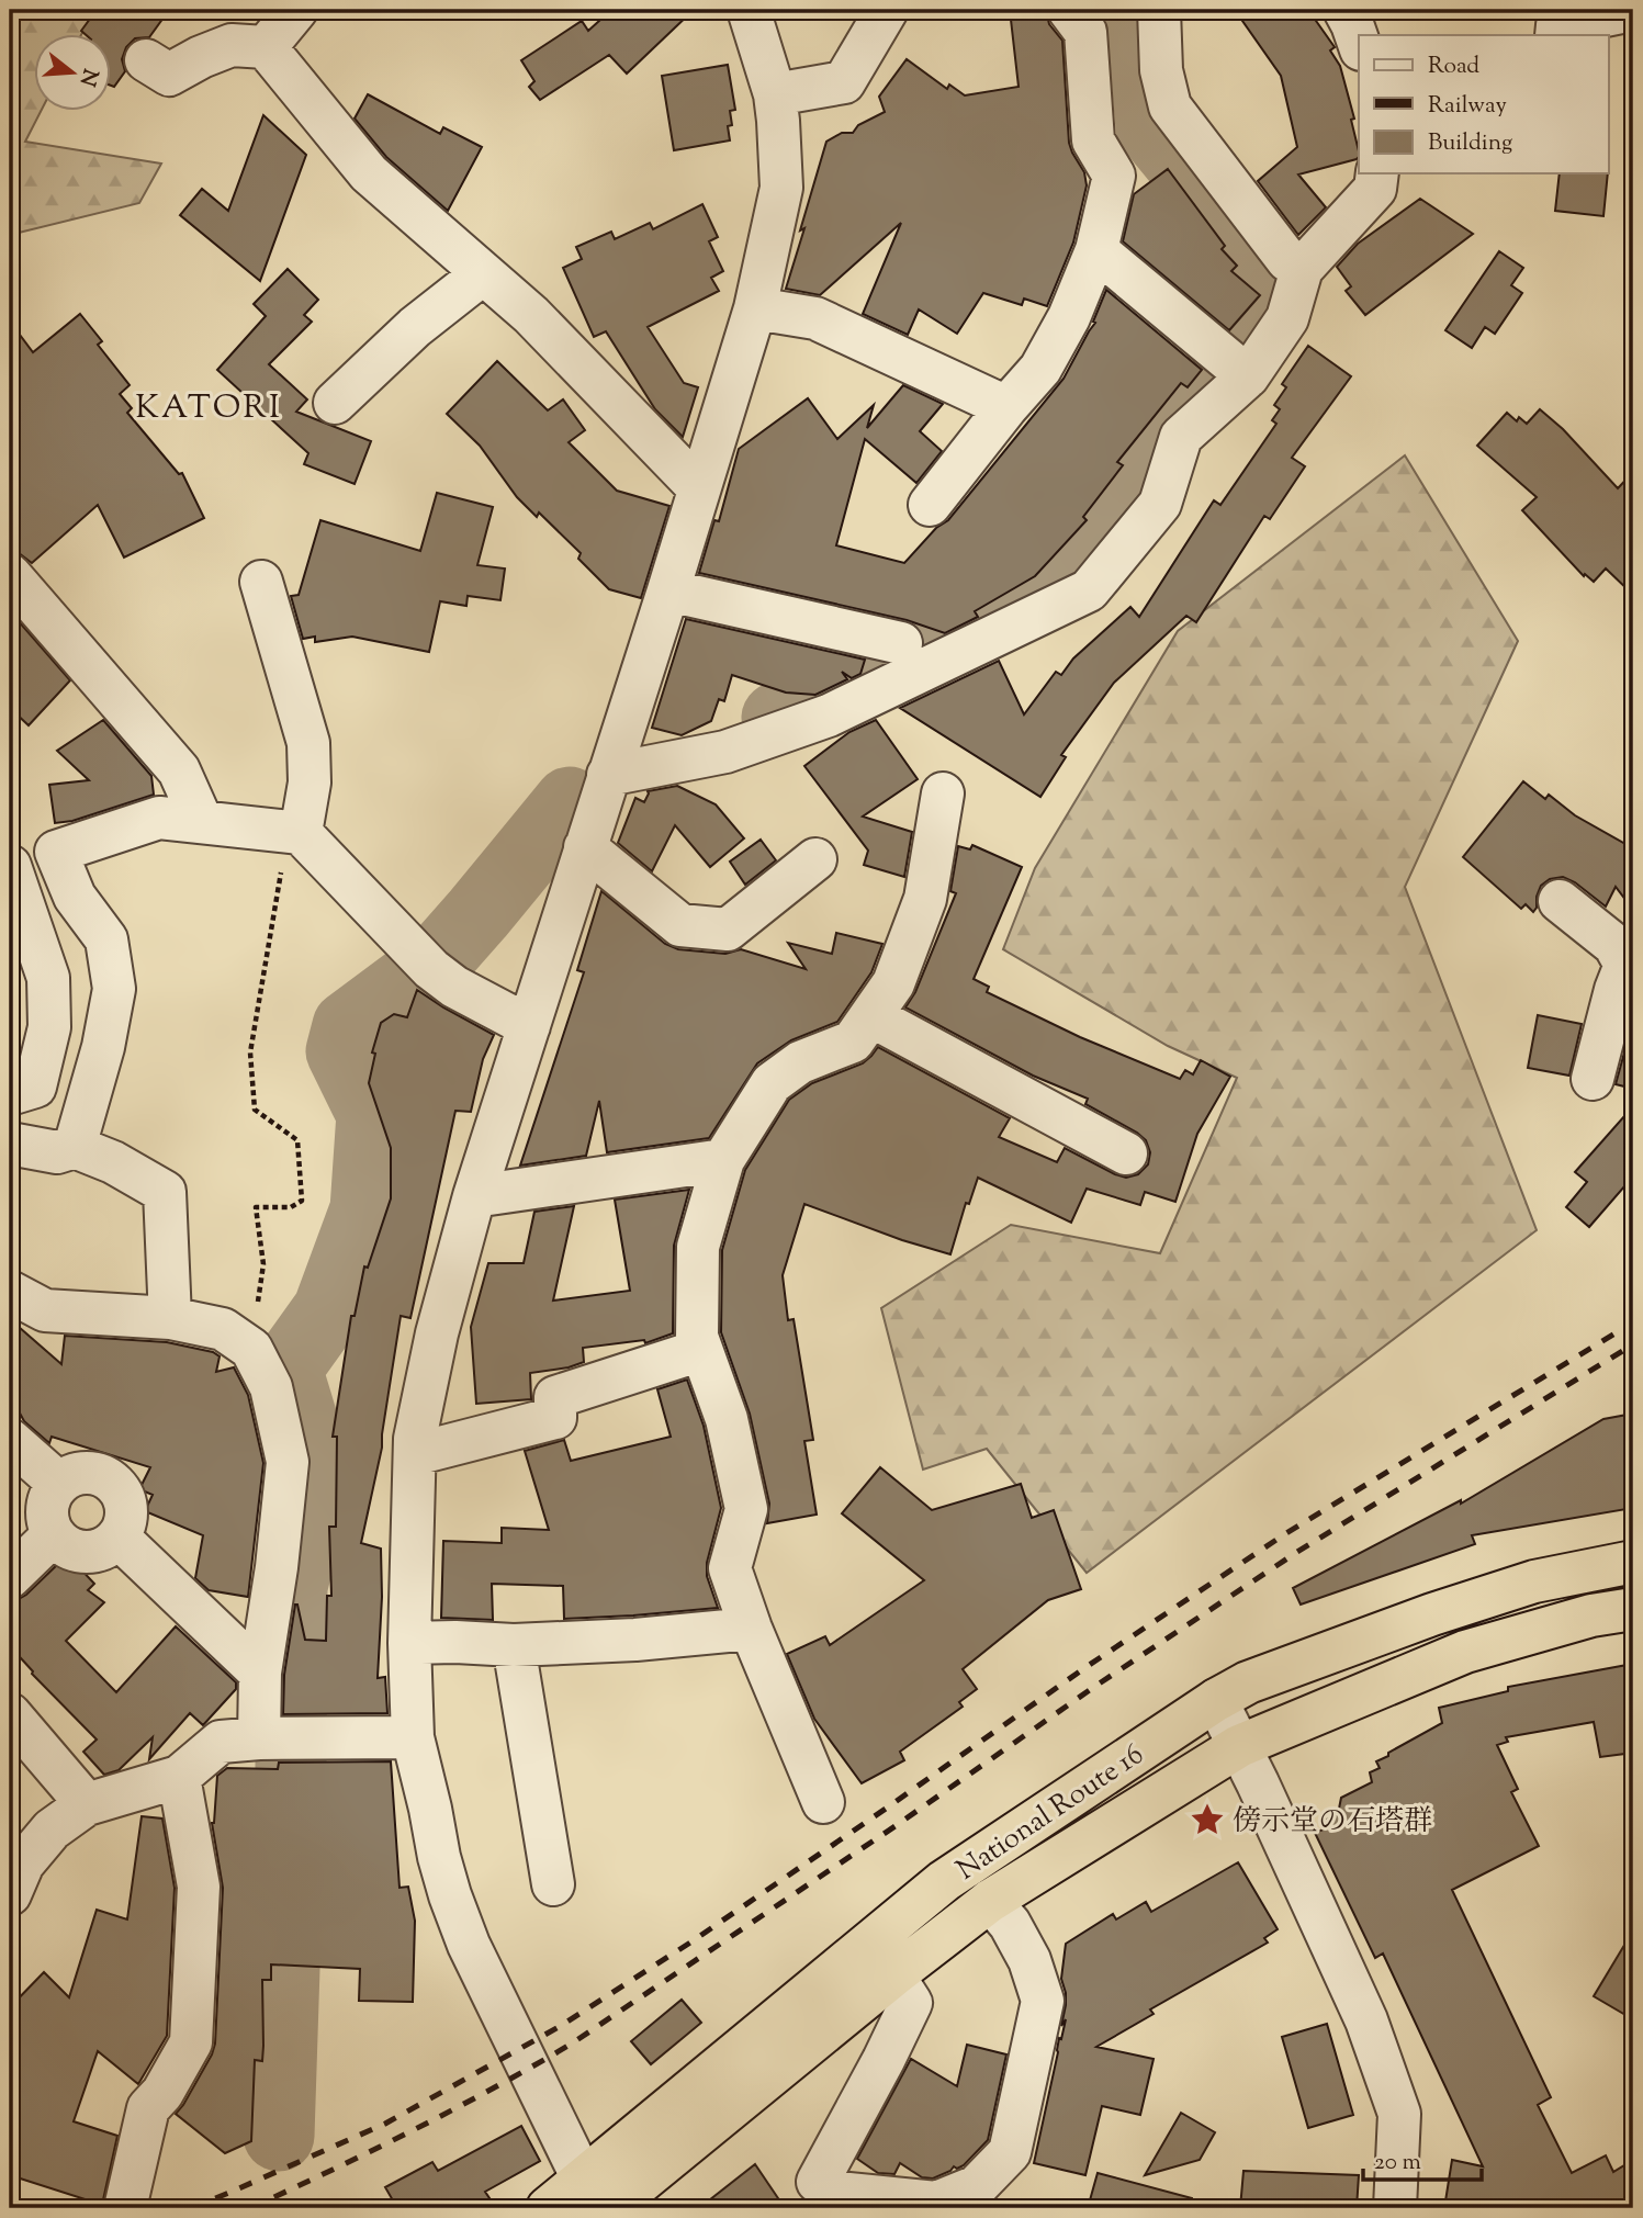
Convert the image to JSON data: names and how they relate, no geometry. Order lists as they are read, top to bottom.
{
  "streets": {
    "highway": ["National Route 16"]
  },
  "districts": ["KATORI"],
  "places": {
    "place": ["傍示堂の石塔群"]
  },
  "legend": ["Road", "Railway", "Building"],
  "scale_bar": "20 m",
  "north": "right"
}
